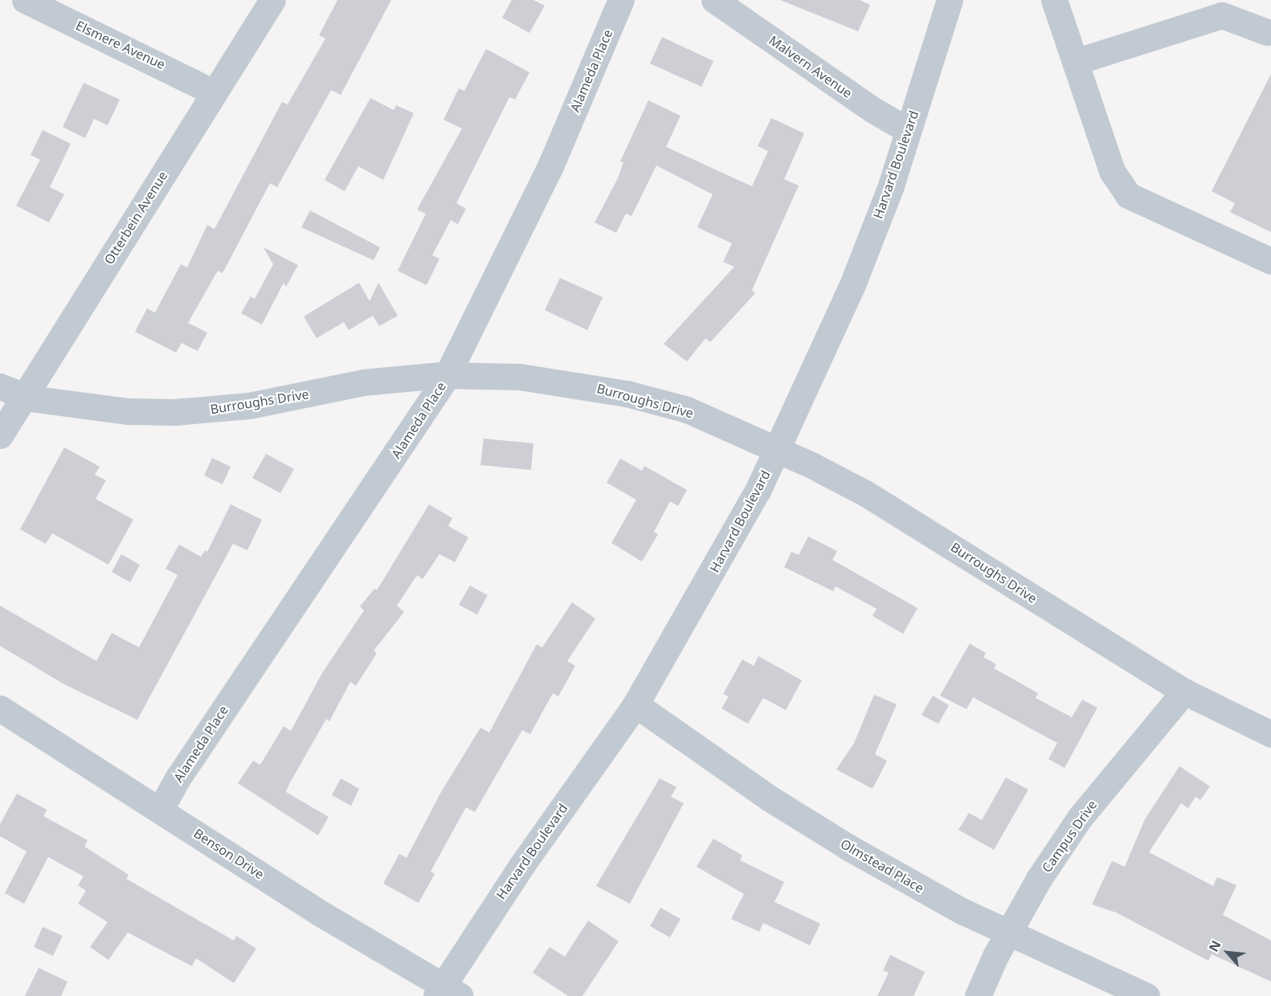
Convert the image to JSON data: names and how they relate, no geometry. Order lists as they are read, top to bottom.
{
  "streets": {
    "street": [
      "Elsmere Avenue",
      "Malvern Avenue",
      "Alameda Place",
      "Harvard Boulevard",
      "Otterbein Avenue",
      "Burroughs Drive",
      "Campus Drive",
      "Benson Drive",
      "Olmstead Place"
    ]
  },
  "crossings": [
    ["Elsmere Avenue", "Otterbein Avenue"],
    ["Malvern Avenue", "Harvard Boulevard"],
    ["Alameda Place", "Burroughs Drive"],
    ["Alameda Place", "Benson Drive"],
    ["Harvard Boulevard", "Burroughs Drive"],
    ["Harvard Boulevard", "Benson Drive"],
    ["Harvard Boulevard", "Olmstead Place"],
    ["Otterbein Avenue", "Burroughs Drive"],
    ["Burroughs Drive", "Campus Drive"],
    ["Campus Drive", "Olmstead Place"]
  ],
  "north": "top left"
}
